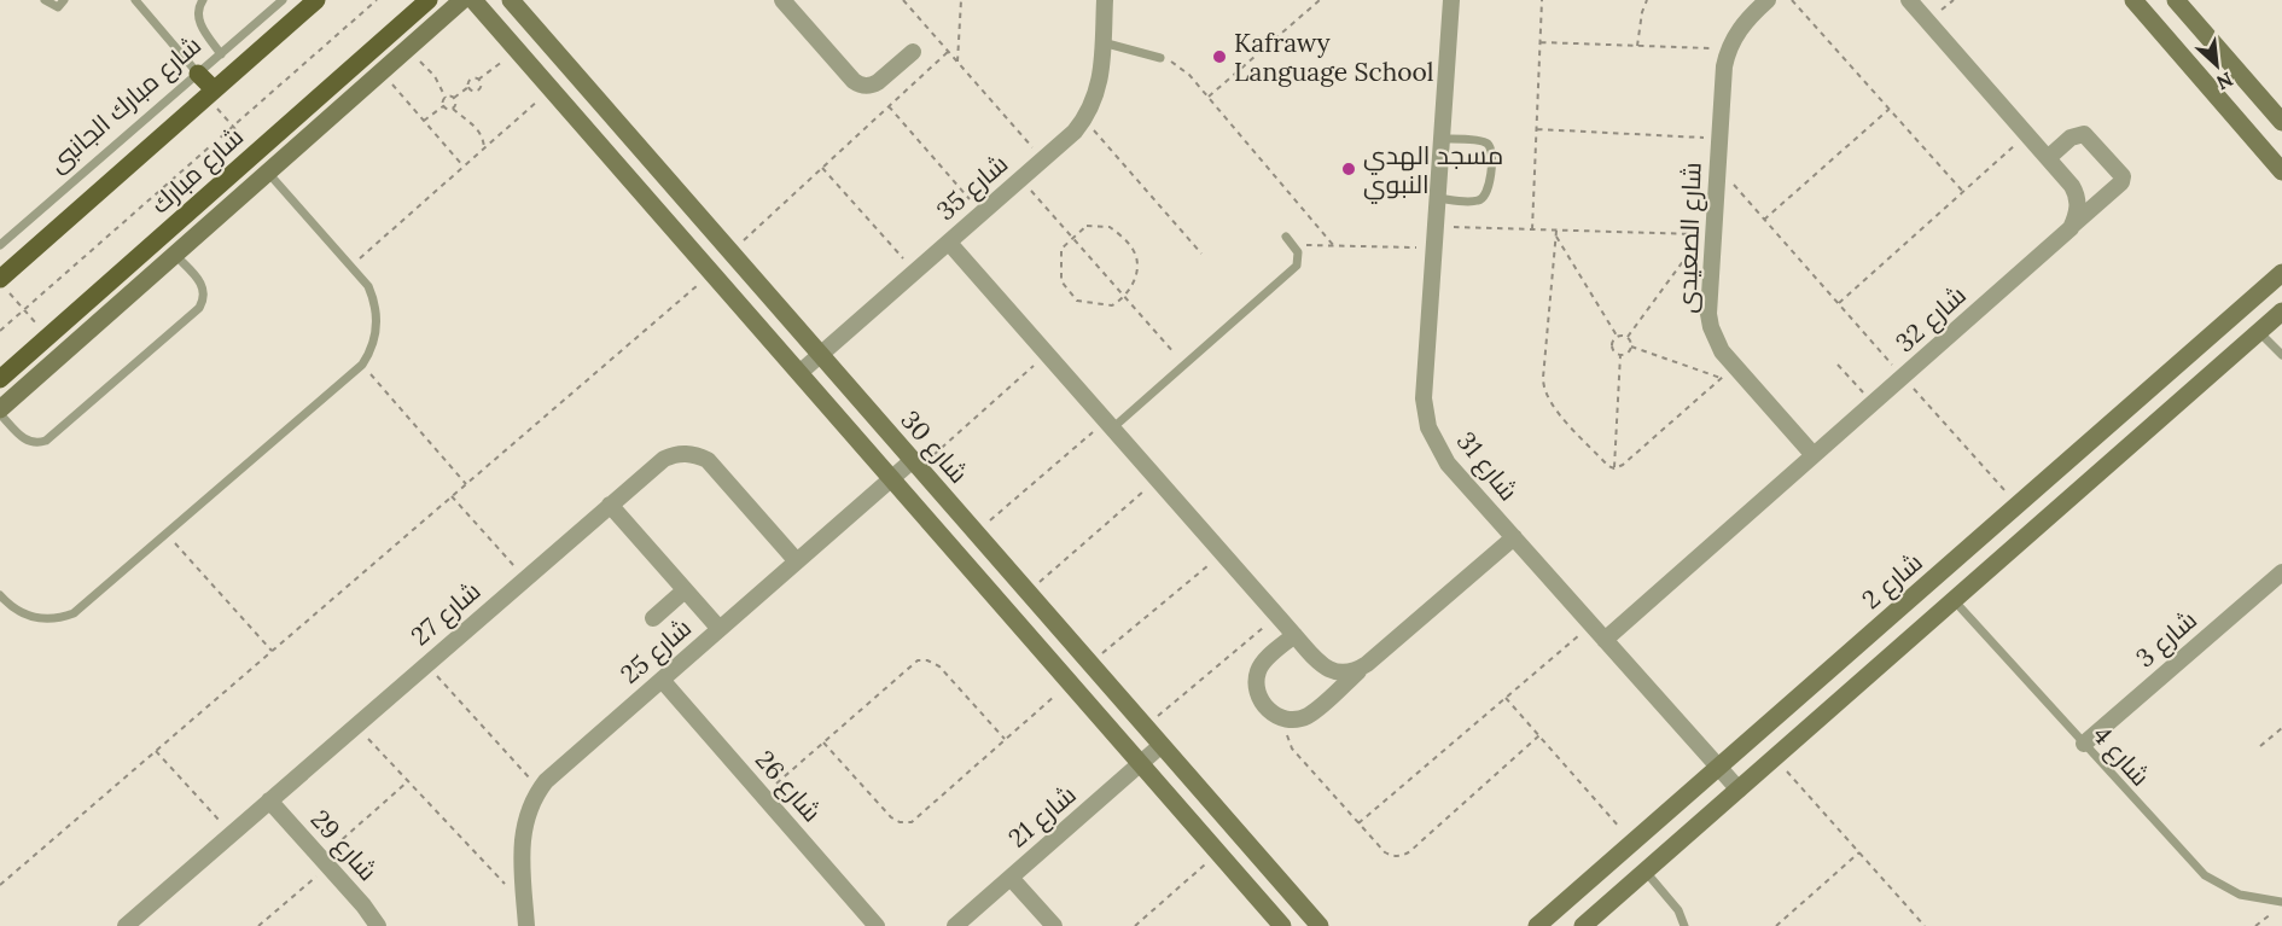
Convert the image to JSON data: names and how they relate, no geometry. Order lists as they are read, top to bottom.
{
  "streets": {
    "main road": ["شارع مبارك"],
    "street": [
      "شارع 35",
      "شارع الصعيدى",
      "شارع 32",
      "شارع 30",
      "شارع 31",
      "شارع 2",
      "شارع 27",
      "شارع 3",
      "شارع 25",
      "شارع 26",
      "شارع 21",
      "شارع 29"
    ],
    "lane": ["شارع مبارك الجانبى", "شارع 4"]
  },
  "crossings": [
    ["شارع 35", "شارع 30"],
    ["شارع الصعيدى", "شارع 32"],
    ["شارع 32", "شارع 31"],
    ["شارع 30", "شارع 25"],
    ["شارع 30", "شارع 21"],
    ["شارع 31", "شارع 2"],
    ["شارع 27", "شارع 25"],
    ["شارع 27", "شارع 29"],
    ["شارع 3", "شارع 4"],
    ["شارع 25", "شارع 26"]
  ],
  "places": ["Kafrawy Language School", "مسجد الهدي النبوي"],
  "north": "bottom right"
}
